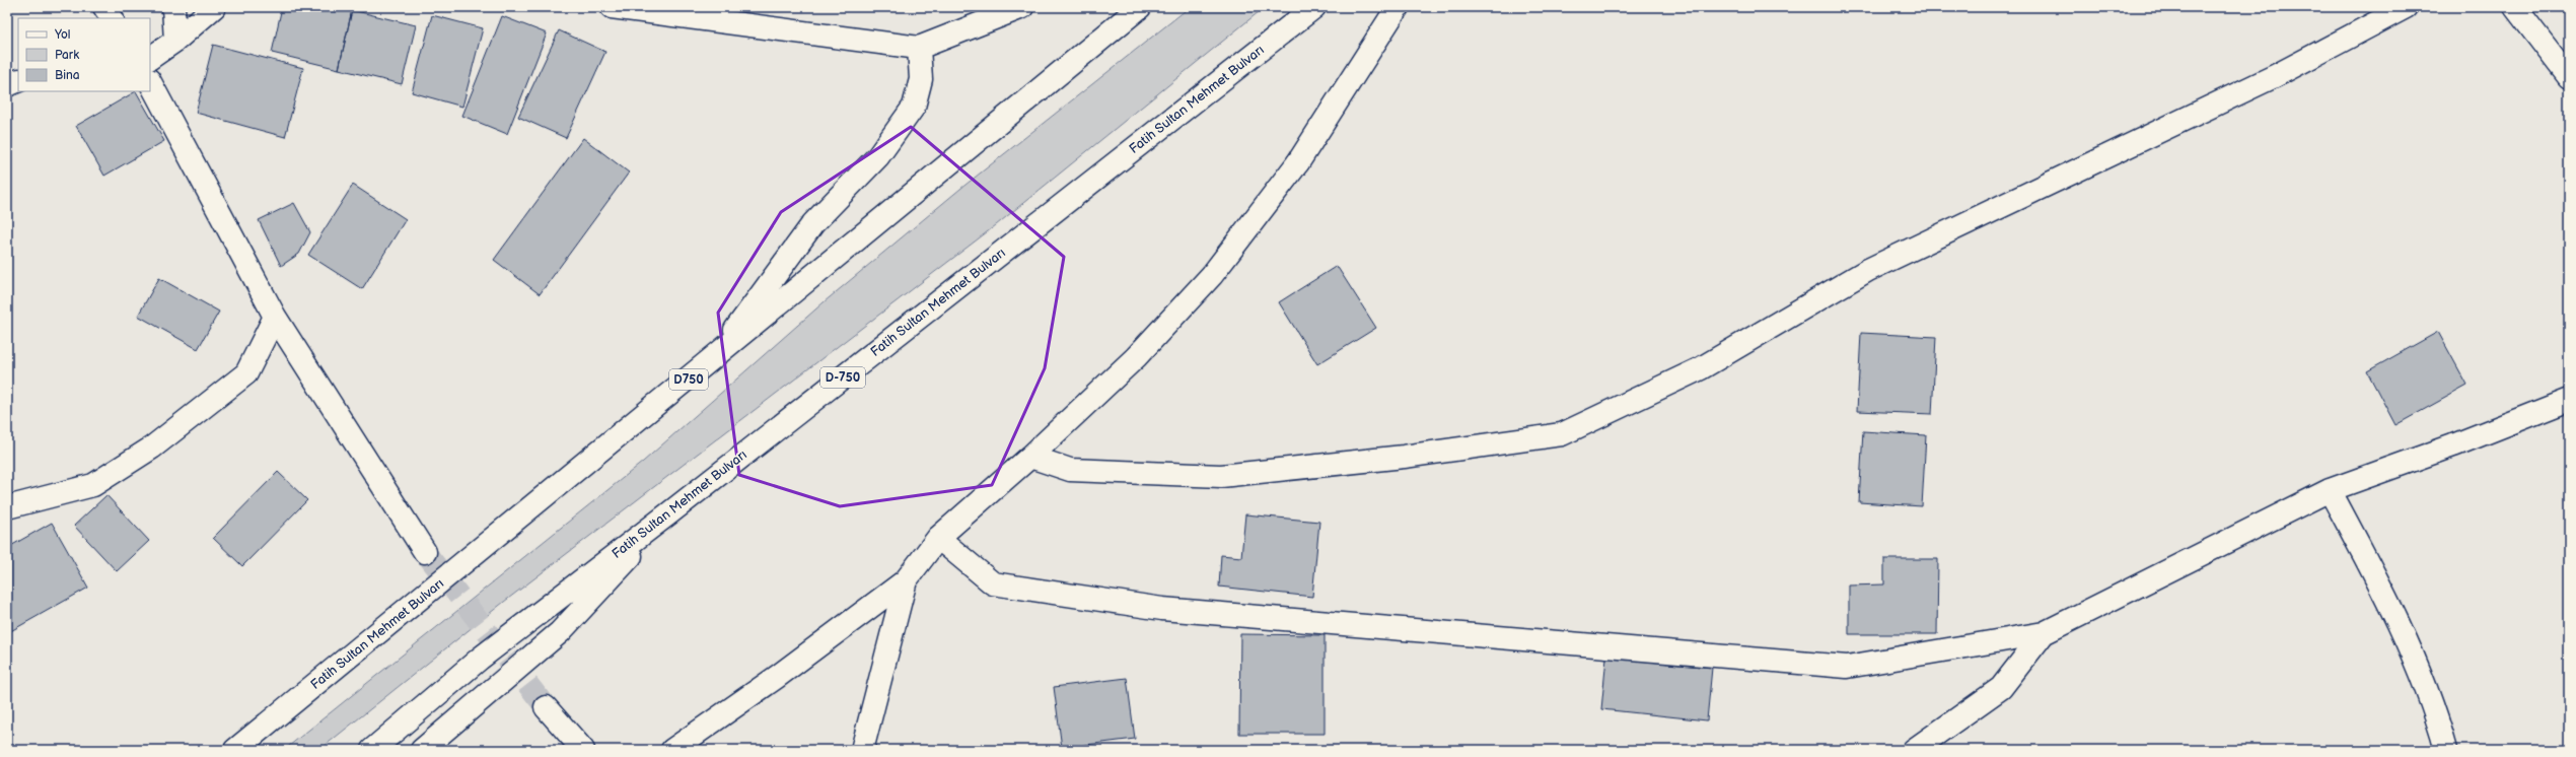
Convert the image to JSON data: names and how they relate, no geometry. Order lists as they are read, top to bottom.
{
  "streets": {
    "main road": ["Fatih Sultan Mehmet Bulvarı", "D-750", "D750"]
  },
  "legend": ["Yol", "Park", "Bina"]
}
